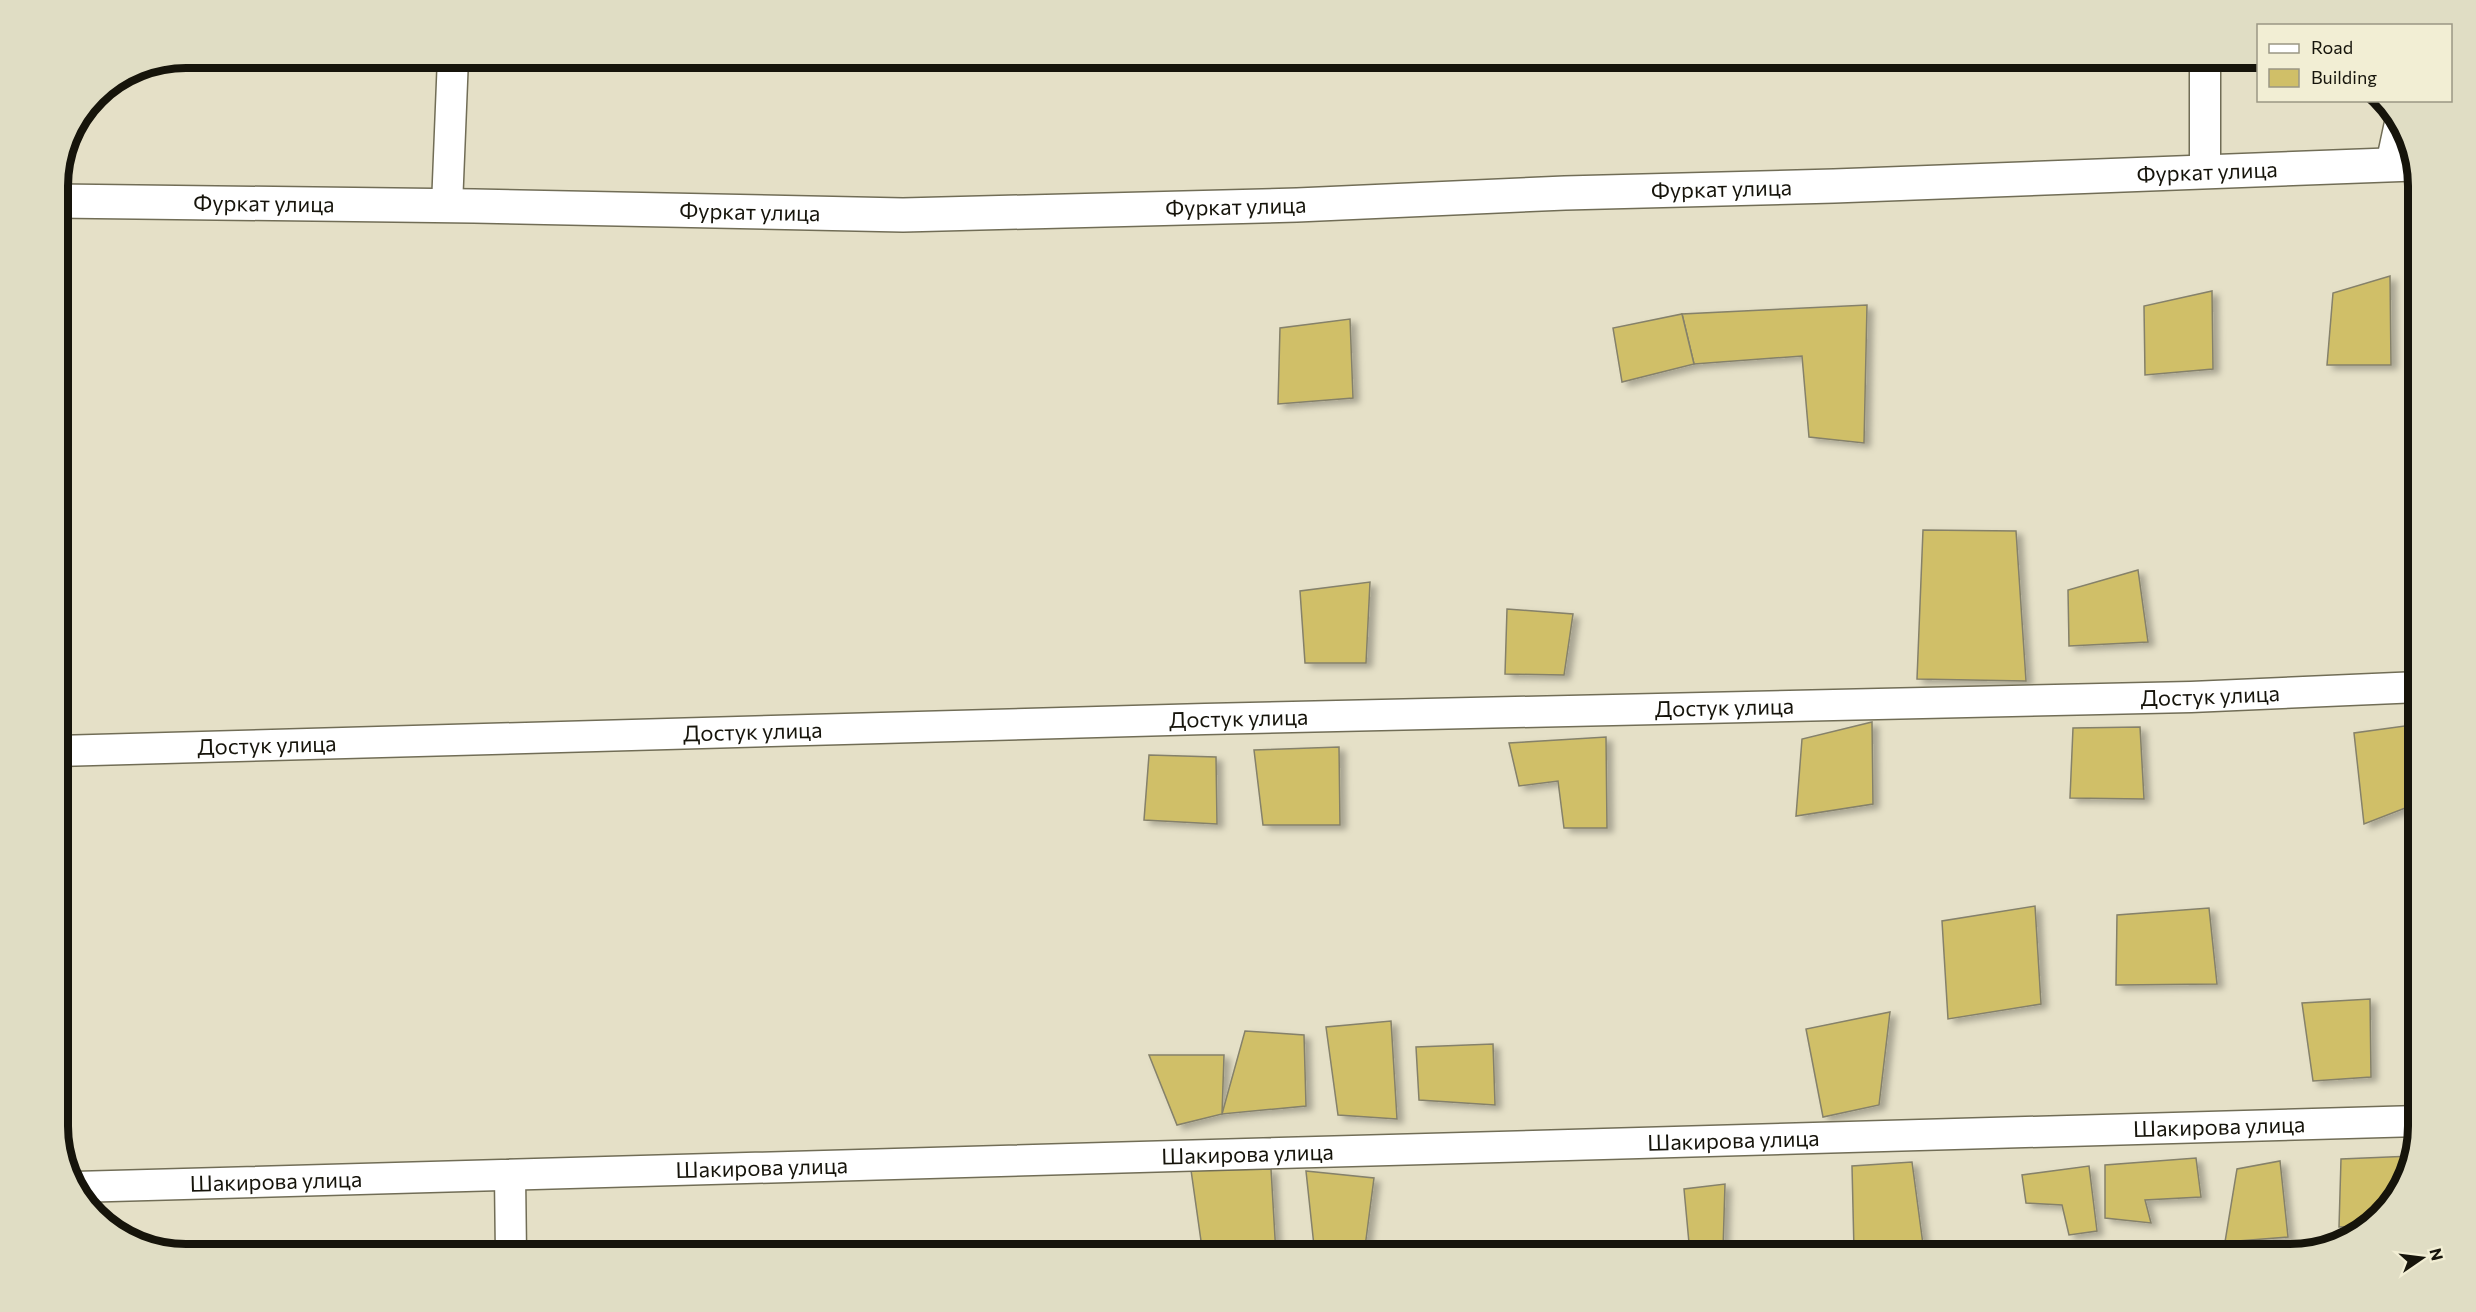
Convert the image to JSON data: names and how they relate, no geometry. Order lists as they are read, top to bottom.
{
  "streets": {
    "highway": ["Фуркат улица"],
    "street": ["Достук улица", "Шакирова улица"]
  },
  "legend": ["Road", "Building"],
  "north": "right"
}
